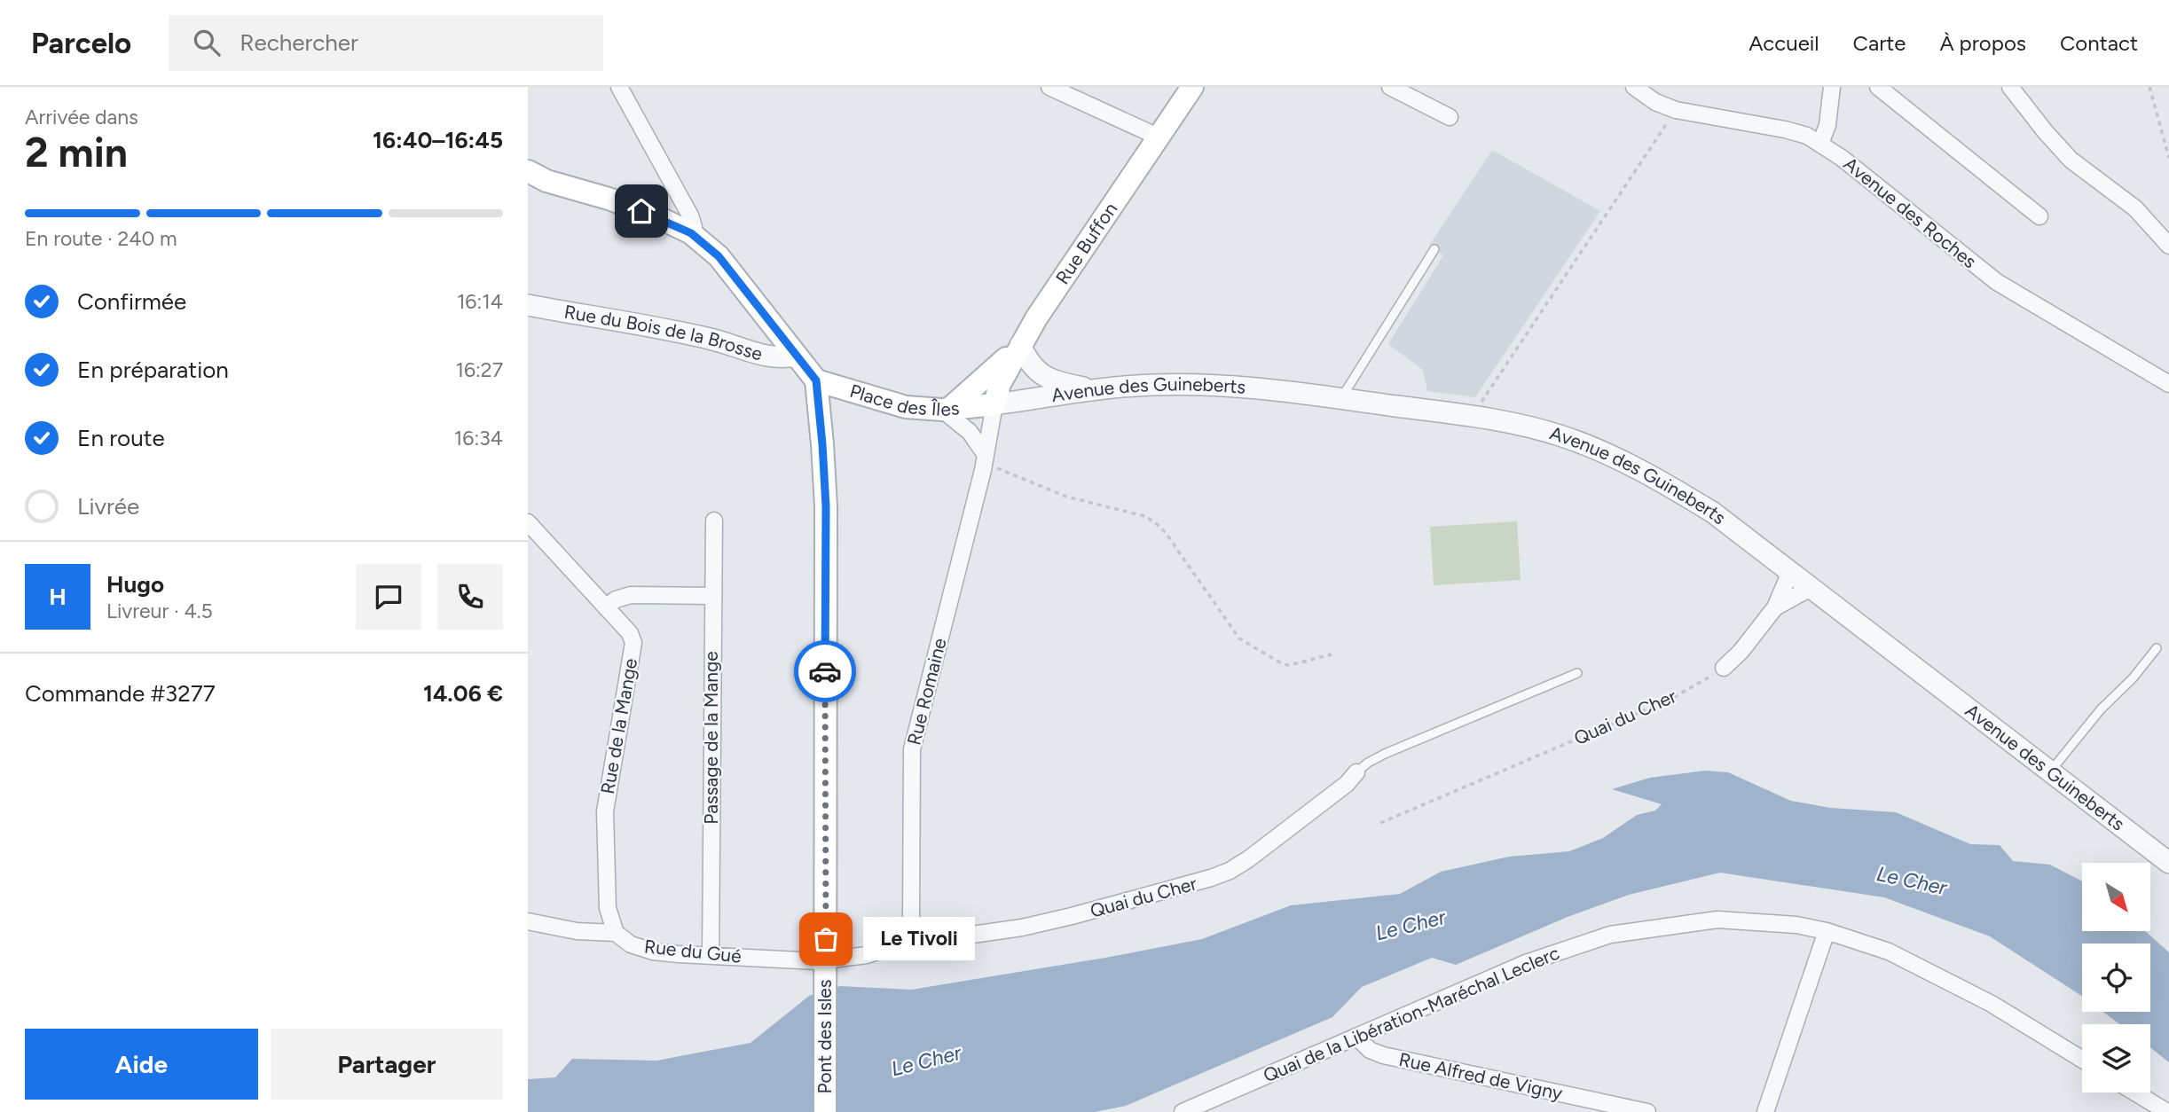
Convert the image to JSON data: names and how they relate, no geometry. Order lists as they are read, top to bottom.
{
  "streets": {
    "main road": ["Rue Buffon", "Place des Îles", "Pont des Isles"],
    "street": [
      "Avenue des Roches",
      "Rue du Bois de la Brosse",
      "Avenue des Guineberts",
      "Rue Romaine",
      "Quai du Cher",
      "Rue de la Mange",
      "Passage de la Mange",
      "Rue du Gué",
      "Quai de la Libération-Maréchal Leclerc",
      "Rue Alfred de Vigny"
    ]
  },
  "crossings": [
    ["Rue Buffon", "Avenue des Guineberts"],
    ["Rue Buffon", "Place des Îles"],
    ["Rue Buffon", "Rue Romaine"],
    ["Avenue des Guineberts", "Place des Îles"],
    ["Avenue des Guineberts", "Rue Romaine"],
    ["Place des Îles", "Rue Romaine"],
    ["Place des Îles", "Pont des Isles"],
    ["Rue Romaine", "Quai du Cher"],
    ["Rue de la Mange", "Rue du Gué"],
    ["Passage de la Mange", "Rue du Gué"],
    ["Rue du Gué", "Pont des Isles"],
    ["Quai de la Libération-Maréchal Leclerc", "Rue Alfred de Vigny"]
  ],
  "water": ["Le Cher"],
  "places": ["Le Tivoli"],
  "north": "bottom right",
  "page": {
    "header": "Parcelo",
    "search": "Rechercher",
    "nav": [
      "Accueil",
      "Carte",
      "À propos",
      "Contact"
    ],
    "heading": ["2 min", "Arrivée dans", "16:40–16:45"],
    "panel": [
      "Hugo",
      "Livreur · 4.5",
      "Commande #3277",
      "14.06 €"
    ],
    "bar": "En route · 240 m",
    "list": [
      ["Confirmée", "16:14"],
      ["En préparation", "16:27"],
      ["En route", "16:34"],
      "Livrée"
    ],
    "round": "H",
    "bubble": "Le Tivoli",
    "buttons": ["Aide", "Partager"]
  }
}
